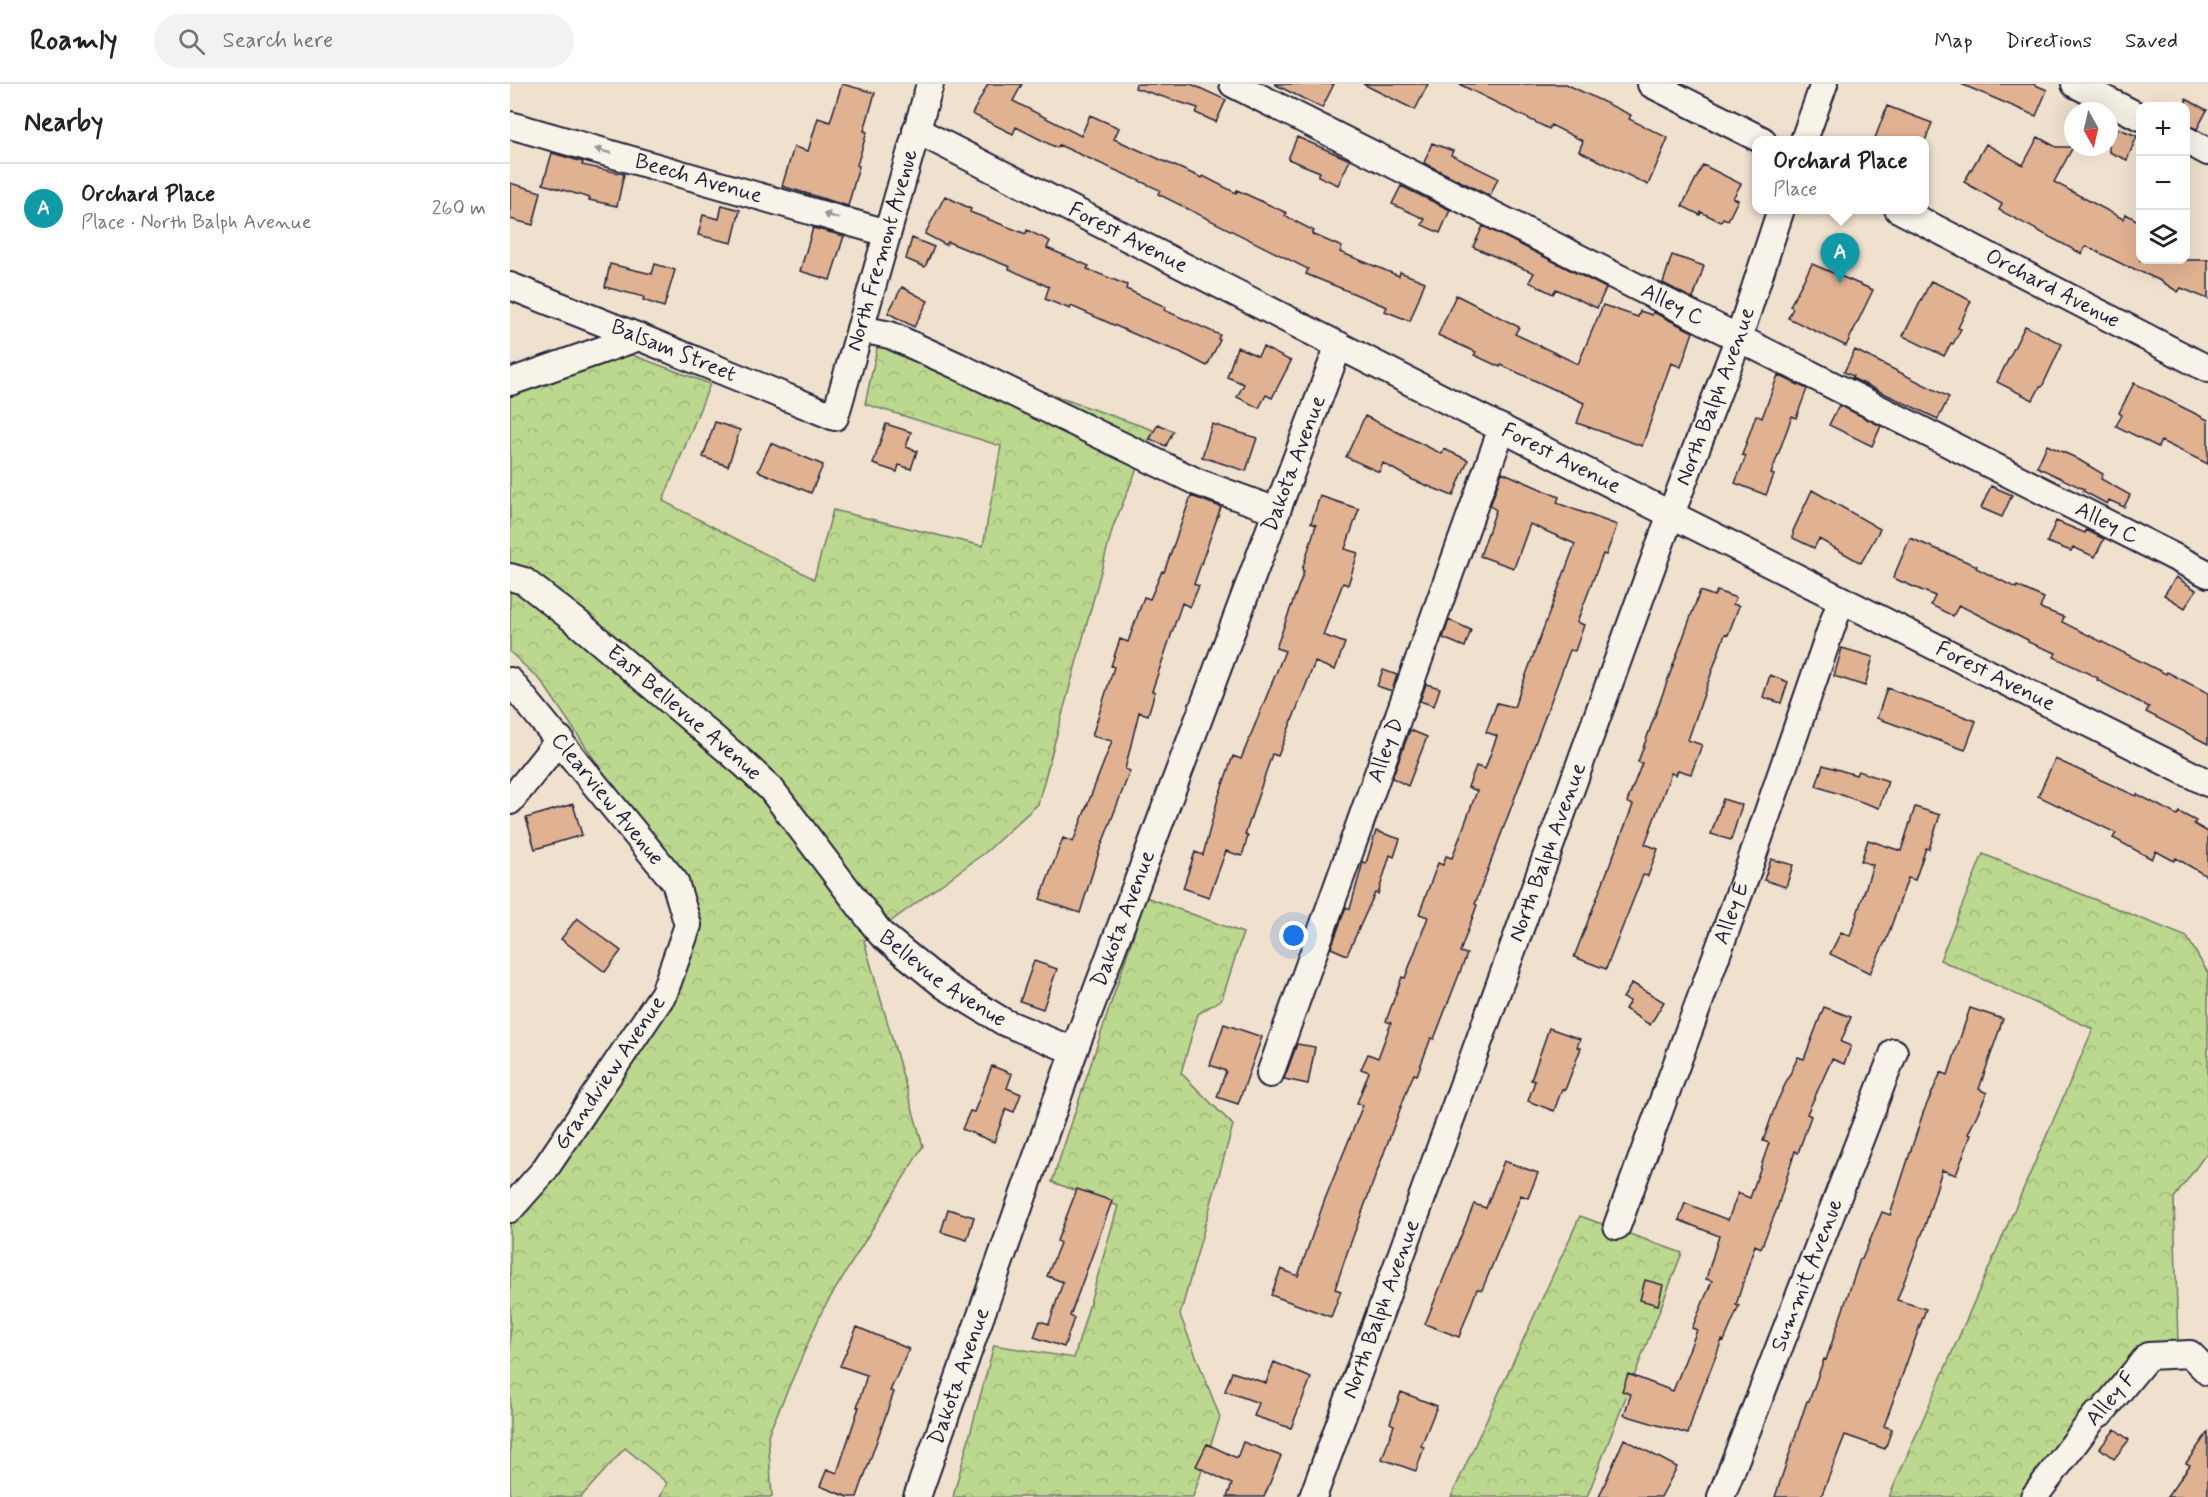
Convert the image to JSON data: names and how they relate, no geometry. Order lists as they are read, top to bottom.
{
  "streets": {
    "street": [
      "Beech Avenue",
      "Forest Avenue",
      "North Fremont Avenue",
      "Orchard Avenue",
      "Alley C",
      "Balsam Street",
      "North Balph Avenue",
      "Dakota Avenue",
      "East Bellevue Avenue",
      "Alley D",
      "Clearview Avenue",
      "Alley E",
      "Bellevue Avenue",
      "Grandview Avenue",
      "Summit Avenue",
      "Alley F"
    ]
  },
  "crossings": [
    ["Beech Avenue", "North Fremont Avenue"],
    ["Forest Avenue", "North Fremont Avenue"],
    ["Forest Avenue", "North Balph Avenue"],
    ["Forest Avenue", "Dakota Avenue"],
    ["Forest Avenue", "Alley D"],
    ["Forest Avenue", "Alley E"],
    ["North Fremont Avenue", "Balsam Street"],
    ["Alley C", "North Balph Avenue"],
    ["Dakota Avenue", "Bellevue Avenue"],
    ["East Bellevue Avenue", "Bellevue Avenue"],
    ["Clearview Avenue", "Grandview Avenue"]
  ],
  "one_way": ["Beech Avenue"],
  "north": "bottom",
  "page": {
    "header": "Roamly",
    "search": "Search here",
    "nav": ["Map", "Directions", "Saved"],
    "heading": "Nearby",
    "map_buttons": ["+", "−"],
    "popup": ["Orchard Place", "Place"],
    "list": [
      {
        "mark": "A",
        "name": "Orchard Place",
        "note": "Place · North Balph Avenue",
        "value": "260 m"
      }
    ],
    "pins": "A"
  }
}
